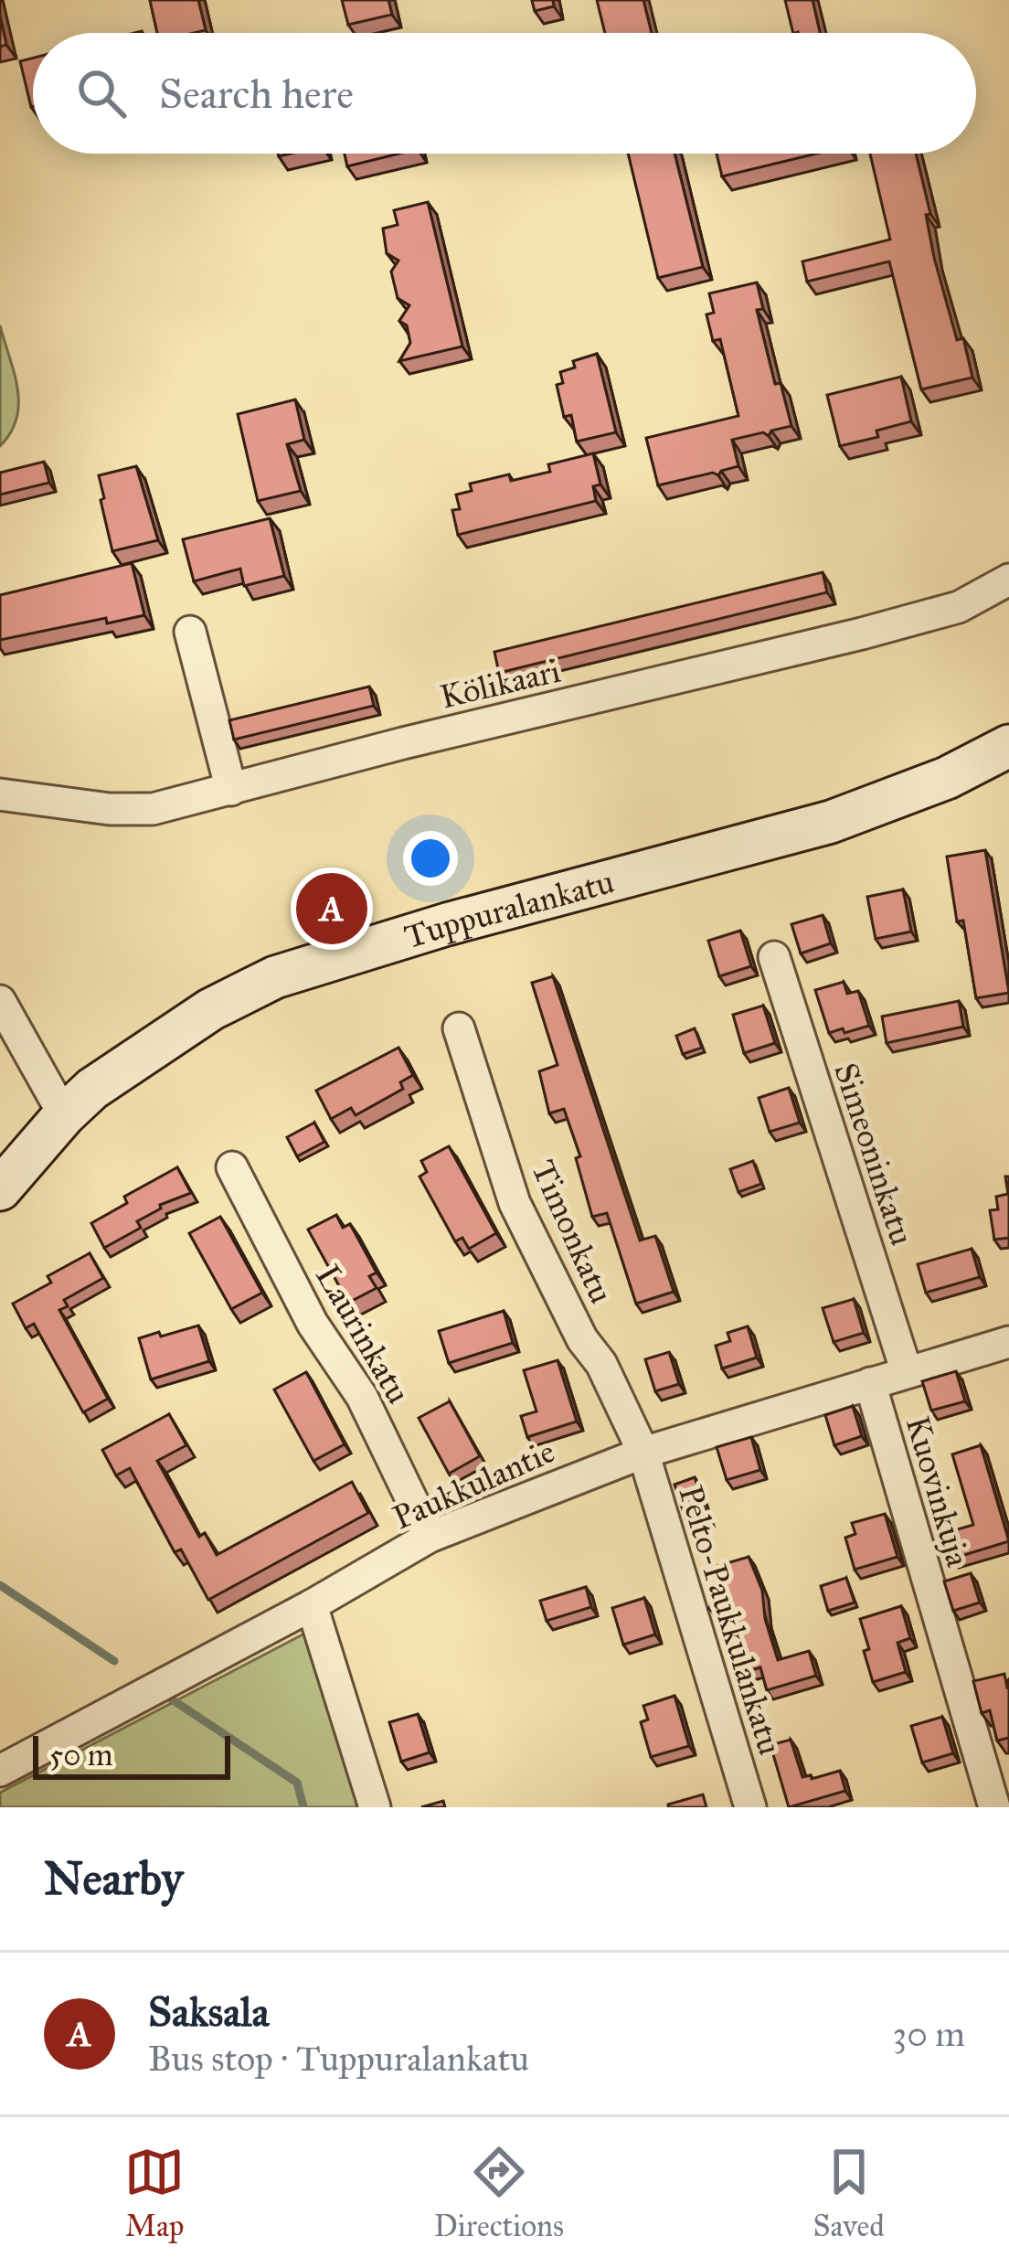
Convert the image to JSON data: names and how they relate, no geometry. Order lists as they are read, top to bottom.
{
  "streets": {
    "street": [
      "Kölikaari",
      "Tuppuralankatu",
      "Simeoninkatu",
      "Timonkatu",
      "Laurinkatu",
      "Paukkulantie",
      "Kuovinkuja",
      "Pelto-Paukkulankatu"
    ]
  },
  "crossings": [
    ["Simeoninkatu", "Paukkulantie"],
    ["Timonkatu", "Paukkulantie"],
    ["Timonkatu", "Pelto-Paukkulankatu"],
    ["Laurinkatu", "Paukkulantie"],
    ["Paukkulantie", "Kuovinkuja"],
    ["Paukkulantie", "Pelto-Paukkulankatu"]
  ],
  "scale_bar": "50 m",
  "page": {
    "search": "Search here",
    "pins": "A",
    "scale": "50 m",
    "heading": "Nearby",
    "list": [
      {
        "mark": "A",
        "name": "Saksala",
        "note": "Bus stop · Tuppuralankatu",
        "value": "30 m"
      }
    ],
    "nav": ["Map", "Directions", "Saved"]
  }
}
